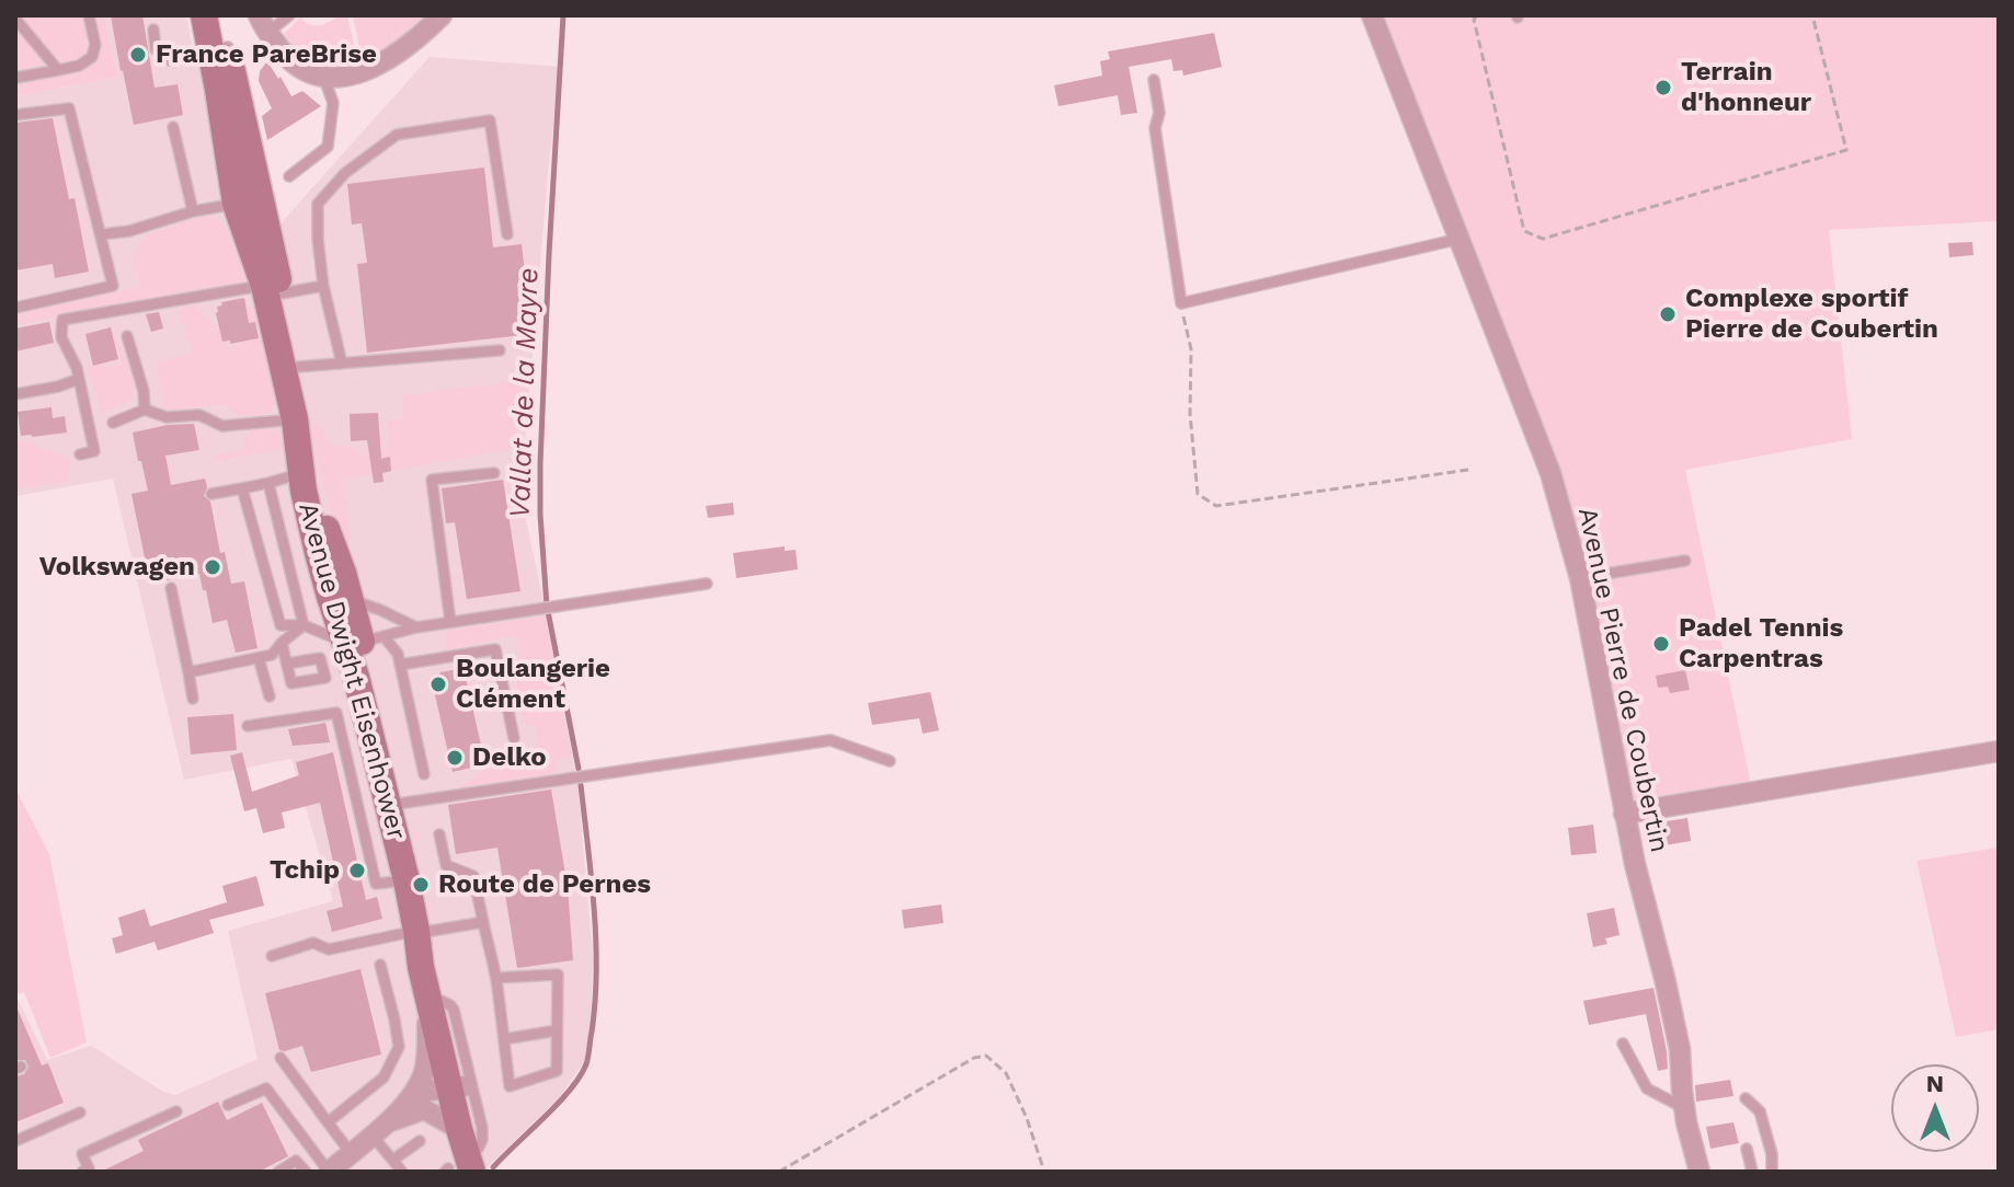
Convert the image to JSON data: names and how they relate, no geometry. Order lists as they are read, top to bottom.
{
  "streets": {
    "main road": ["Avenue Dwight Eisenhower"],
    "street": ["Avenue Pierre de Coubertin"]
  },
  "water": ["Vallat de la Mayre"],
  "places": [
    "France PareBrise",
    "Terrain d'honneur",
    "Complexe sportif Pierre de Coubertin",
    "Volkswagen",
    "Padel Tennis Carpentras",
    "Boulangerie Clément",
    "Delko",
    "Tchip",
    "Route de Pernes"
  ],
  "north": "top"
}
